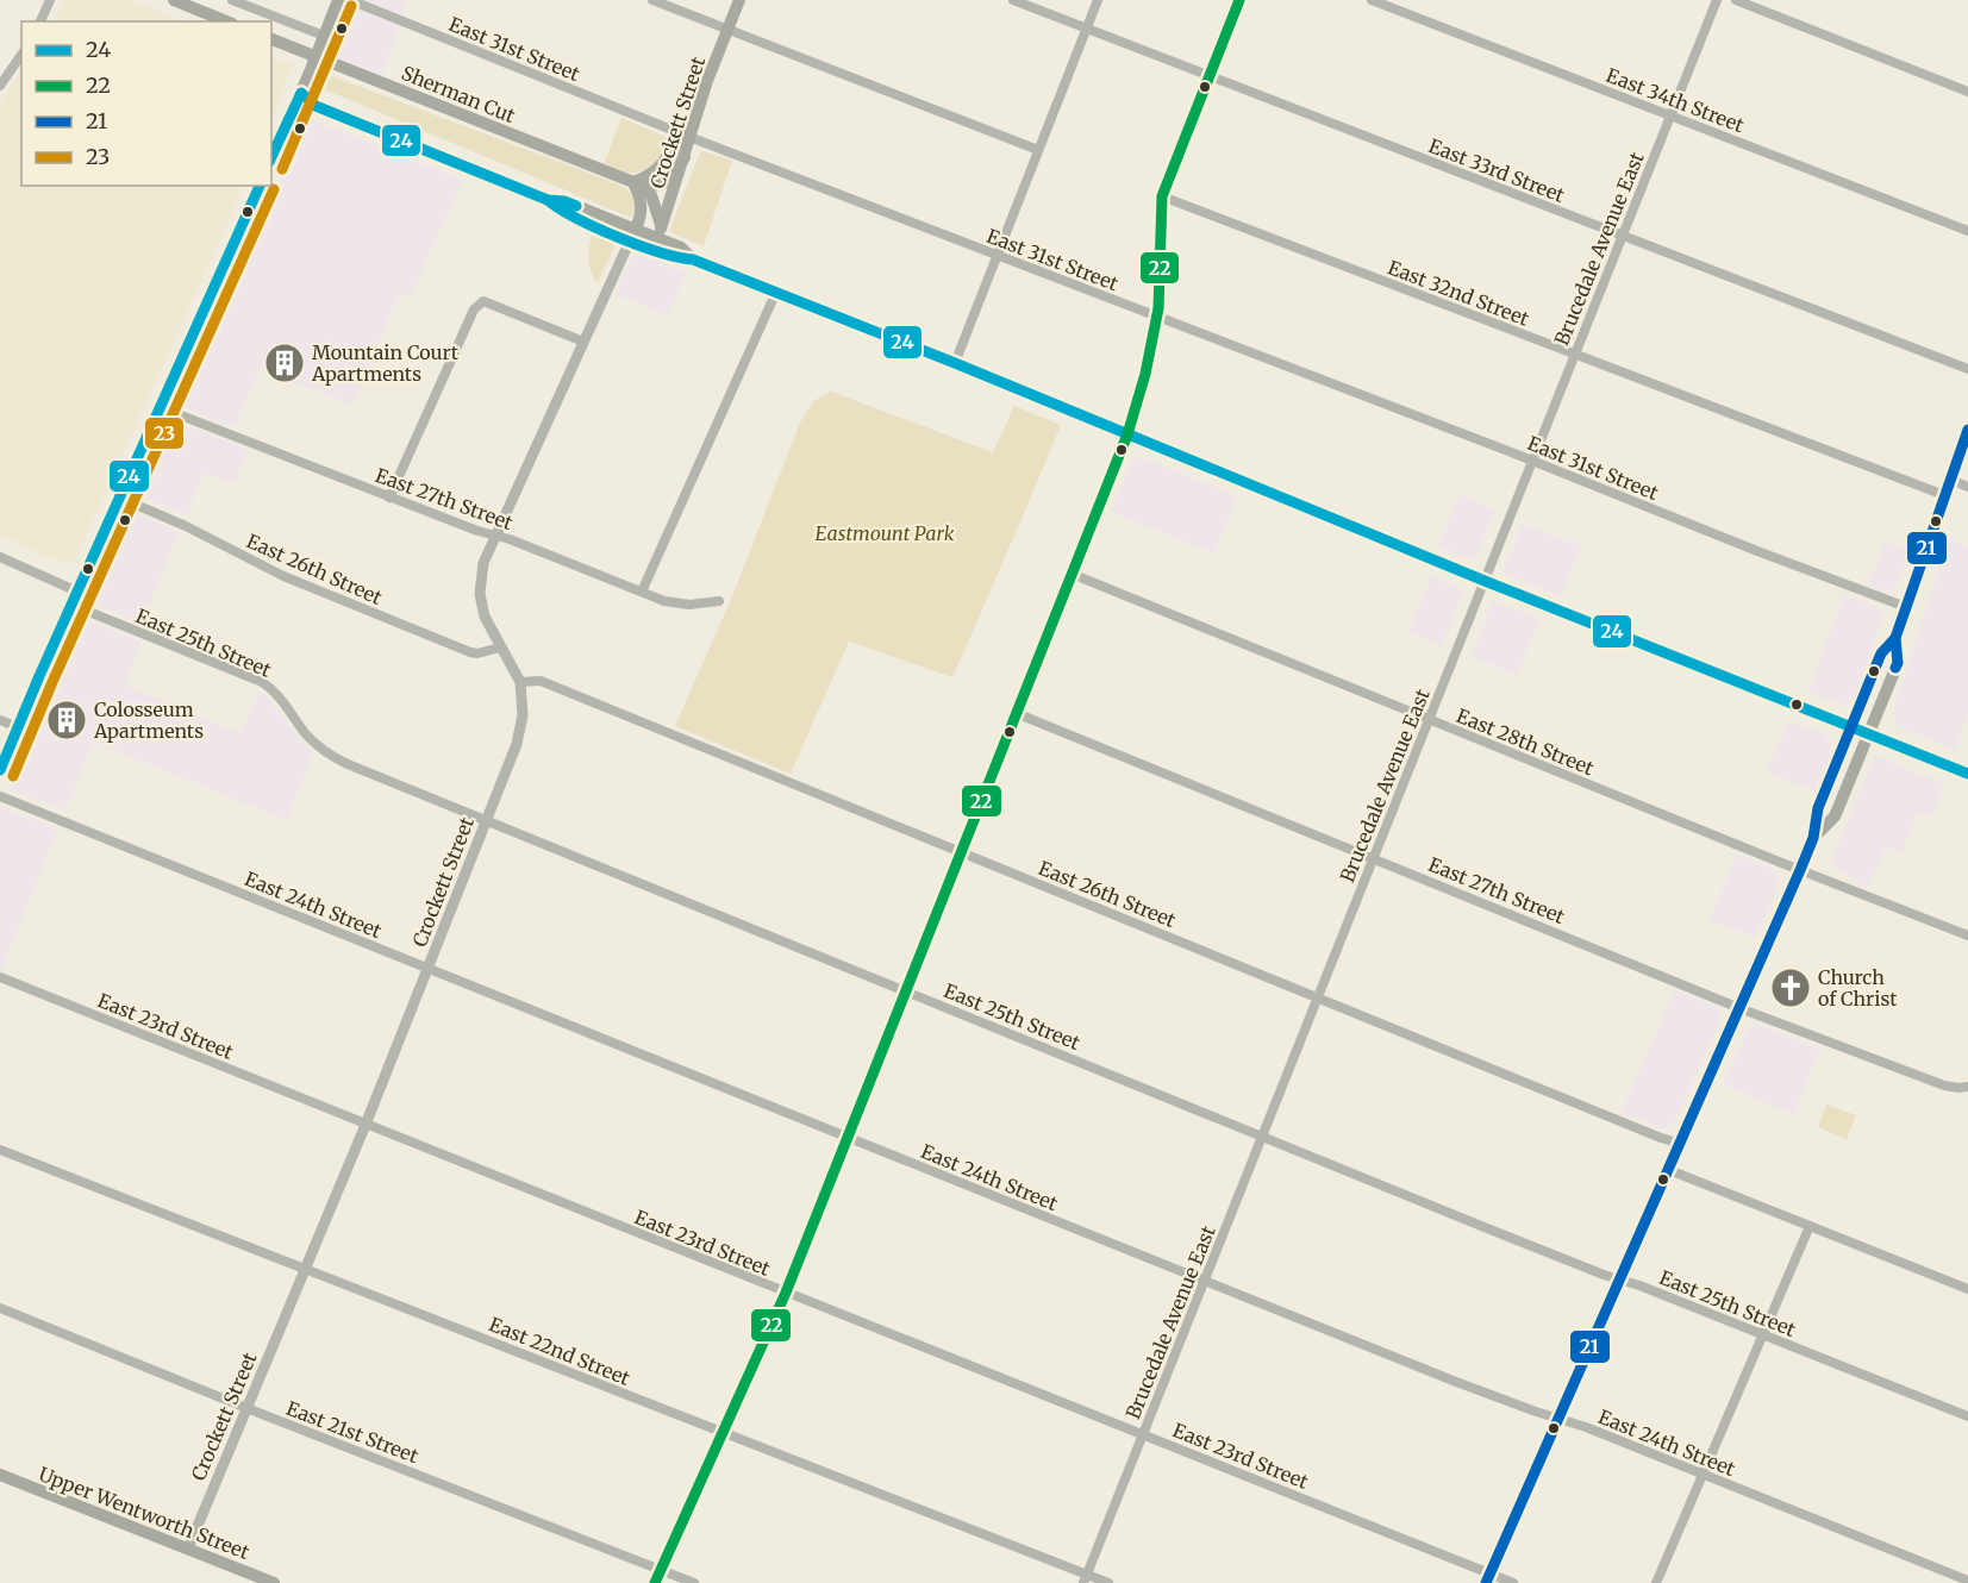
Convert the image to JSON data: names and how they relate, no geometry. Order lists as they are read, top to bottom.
{
  "streets": {
    "main road": ["Sherman Cut", "Crockett Street", "Upper Wentworth Street"],
    "street": [
      "East 31st Street",
      "East 34th Street",
      "East 33rd Street",
      "Brucedale Avenue East",
      "East 32nd Street",
      "East 27th Street",
      "East 26th Street",
      "East 25th Street",
      "East 28th Street",
      "East 24th Street",
      "East 23rd Street",
      "East 22nd Street",
      "East 21st Street"
    ]
  },
  "crossings": [
    ["East 31st Street", "Crockett Street"],
    ["East 31st Street", "Brucedale Avenue East"],
    ["East 34th Street", "Brucedale Avenue East"],
    ["Crockett Street", "East 27th Street"],
    ["Crockett Street", "East 26th Street"],
    ["Crockett Street", "East 25th Street"],
    ["Crockett Street", "East 24th Street"],
    ["Crockett Street", "East 23rd Street"],
    ["Crockett Street", "East 22nd Street"],
    ["Crockett Street", "East 21st Street"],
    ["Crockett Street", "Upper Wentworth Street"],
    ["East 33rd Street", "Brucedale Avenue East"],
    ["Brucedale Avenue East", "East 32nd Street"],
    ["Brucedale Avenue East", "East 27th Street"],
    ["Brucedale Avenue East", "East 26th Street"],
    ["Brucedale Avenue East", "East 25th Street"],
    ["Brucedale Avenue East", "East 28th Street"],
    ["Brucedale Avenue East", "East 24th Street"],
    ["Brucedale Avenue East", "East 23rd Street"],
    ["Brucedale Avenue East", "East 22nd Street"]
  ],
  "parks": ["Eastmount Park"],
  "places": {
    "building": ["Mountain Court Apartments", "Colosseum Apartments"],
    "church": ["Church of Christ"]
  },
  "lines": [
    "transit line 22",
    "transit line 23",
    "transit line 24",
    "transit line 21"
  ],
  "legend": [
    "24",
    "22",
    "21",
    "23"
  ]
}
